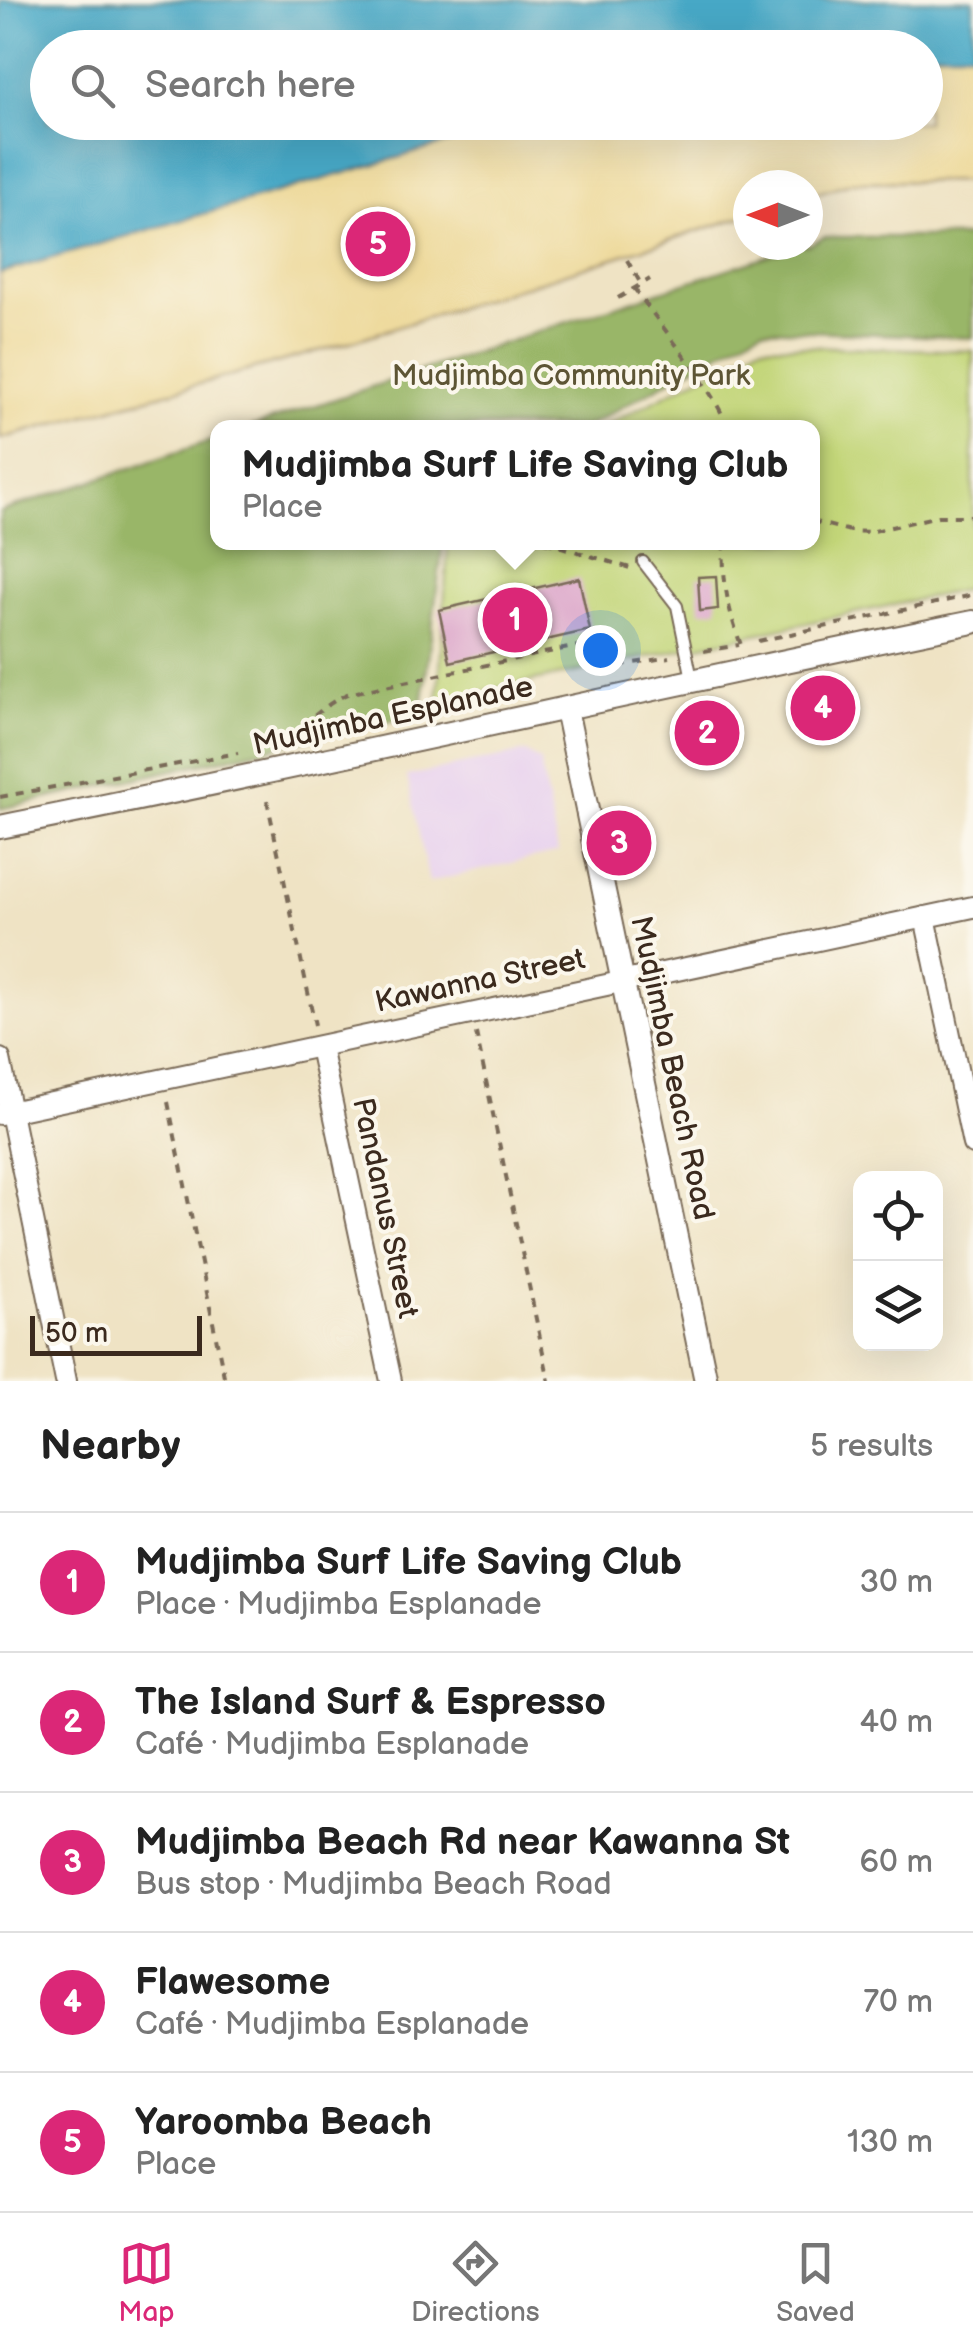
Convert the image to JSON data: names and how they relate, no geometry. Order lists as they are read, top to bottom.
{
  "streets": {
    "street": [
      "Mudjimba Esplanade",
      "Kawanna Street",
      "Mudjimba Beach Road",
      "Pandanus Street"
    ]
  },
  "crossings": [
    ["Mudjimba Esplanade", "Mudjimba Beach Road"],
    ["Kawanna Street", "Mudjimba Beach Road"],
    ["Kawanna Street", "Pandanus Street"]
  ],
  "parks": ["Mudjimba Community Park"],
  "scale_bar": "50 m",
  "north": "left",
  "page": {
    "search": "Search here",
    "pins": [
      "5",
      "1",
      "4",
      "2",
      "3"
    ],
    "popup": ["Mudjimba Surf Life Saving Club", "Place"],
    "scale": "50 m",
    "heading": ["Nearby", "5 results"],
    "list": [
      {
        "mark": "1",
        "name": "Mudjimba Surf Life Saving Club",
        "note": "Place · Mudjimba Esplanade",
        "value": "30 m"
      },
      {
        "mark": "2",
        "name": "The Island Surf & Espresso",
        "note": "Café · Mudjimba Esplanade",
        "value": "40 m"
      },
      {
        "mark": "3",
        "name": "Mudjimba Beach Rd near Kawanna St",
        "note": "Bus stop · Mudjimba Beach Road",
        "value": "60 m"
      },
      {
        "mark": "4",
        "name": "Flawesome",
        "note": "Café · Mudjimba Esplanade",
        "value": "70 m"
      },
      {
        "mark": "5",
        "name": "Yaroomba Beach",
        "note": "Place",
        "value": "130 m"
      }
    ],
    "nav": ["Map", "Directions", "Saved"]
  }
}
